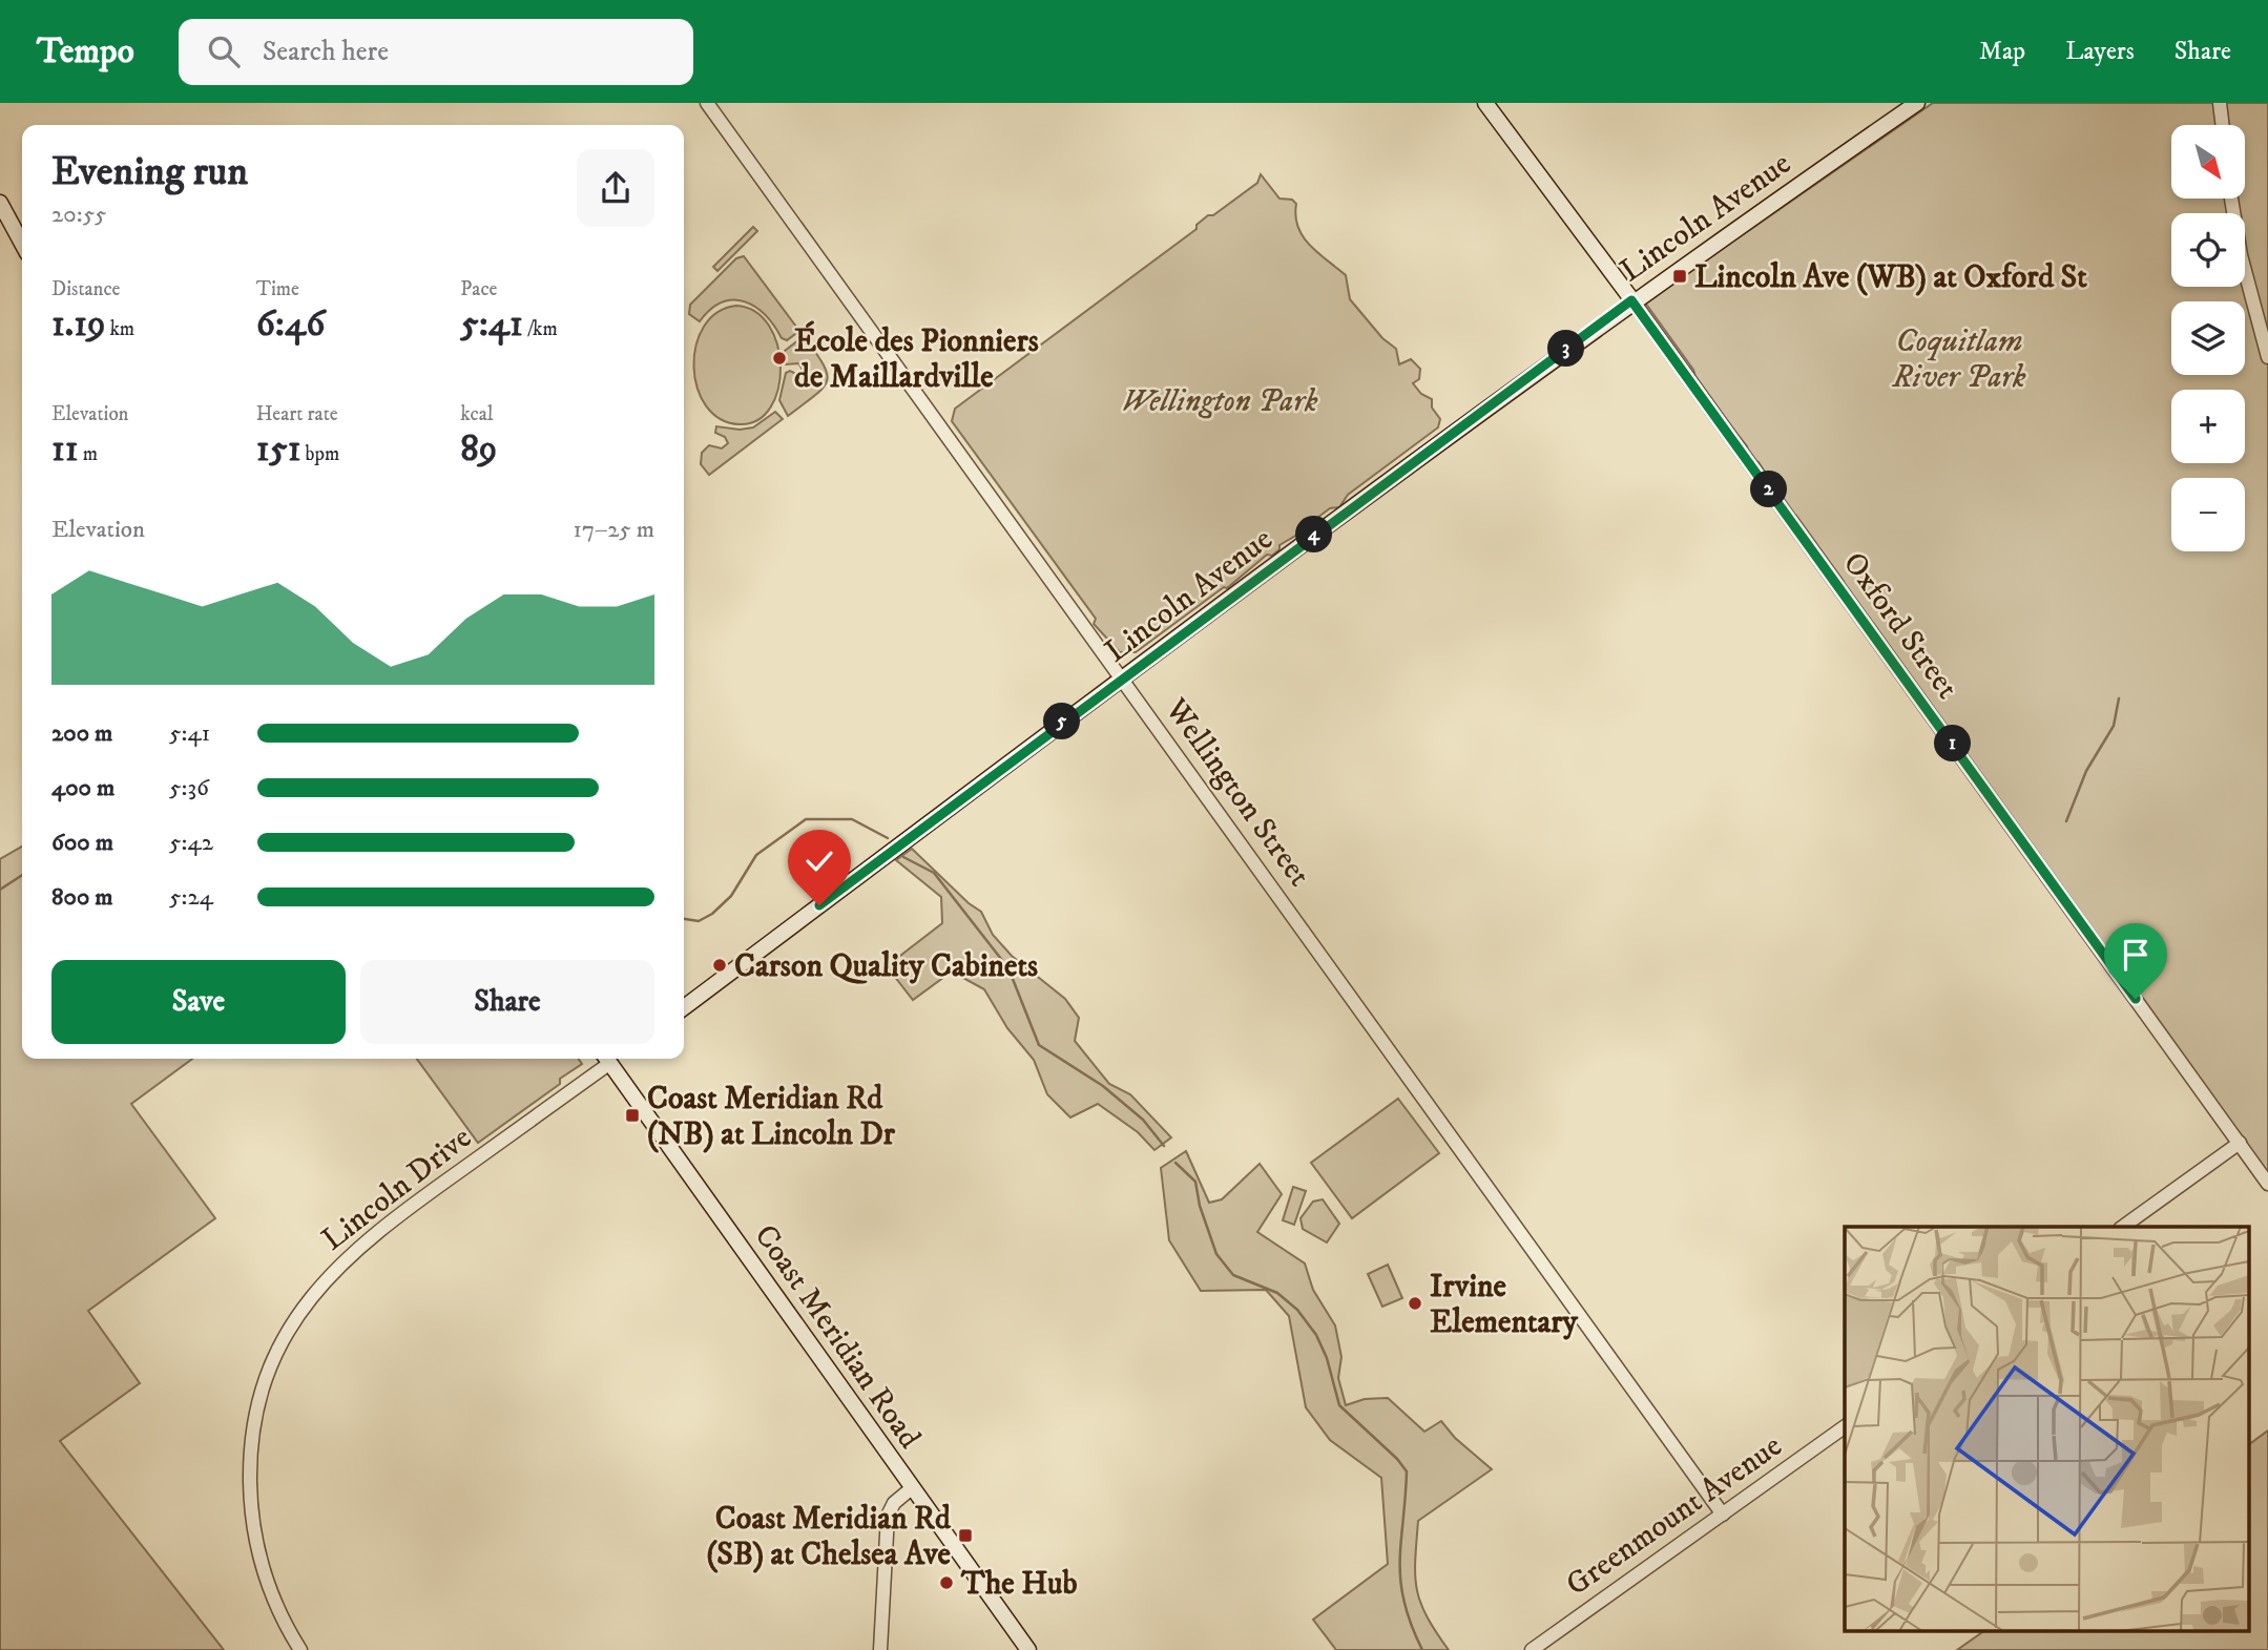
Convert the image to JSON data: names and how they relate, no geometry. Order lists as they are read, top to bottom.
{
  "streets": {
    "main road": ["Lincoln Avenue", "Oxford Street", "Coast Meridian Road"],
    "street": ["Wellington Street", "Lincoln Drive", "Greenmount Avenue"]
  },
  "crossings": [
    ["Lincoln Avenue", "Oxford Street"],
    ["Lincoln Avenue", "Wellington Street"],
    ["Wellington Street", "Greenmount Avenue"]
  ],
  "parks": ["Coquitlam River Park", "Wellington Park"],
  "places": {
    "transit": ["Lincoln Ave (WB) at Oxford St", "Coast Meridian Rd (NB) at Lincoln Dr", "Coast Meridian Rd (SB) at Chelsea Ave"],
    "other": [
      "École des Pionniers de Maillardville",
      "Carson Quality Cabinets",
      "Irvine Elementary",
      "The Hub"
    ]
  },
  "north": "bottom right",
  "page": {
    "header": "Tempo",
    "search": "Search here",
    "nav": ["Map", "Layers", "Share"],
    "map_buttons": ["+", "−"],
    "heading": ["Evening run", "20:55"],
    "stats": [
      ["Distance", "1.19 km"],
      ["Time", "6:46"],
      ["Pace", "5:41 /km"],
      ["Elevation", "11 m"],
      ["Heart rate", "151 bpm"],
      ["kcal", "89"]
    ],
    "pins": [
      "3",
      "2",
      "4",
      "5",
      "1"
    ],
    "chart": ["Elevation", "17–25 m"],
    "list": [
      {
        "name": "200 m",
        "note": "5:41"
      },
      {
        "name": "400 m",
        "note": "5:36"
      },
      {
        "name": "600 m",
        "note": "5:42"
      },
      {
        "name": "800 m",
        "note": "5:24"
      }
    ],
    "buttons": ["Save", "Share"]
  }
}
